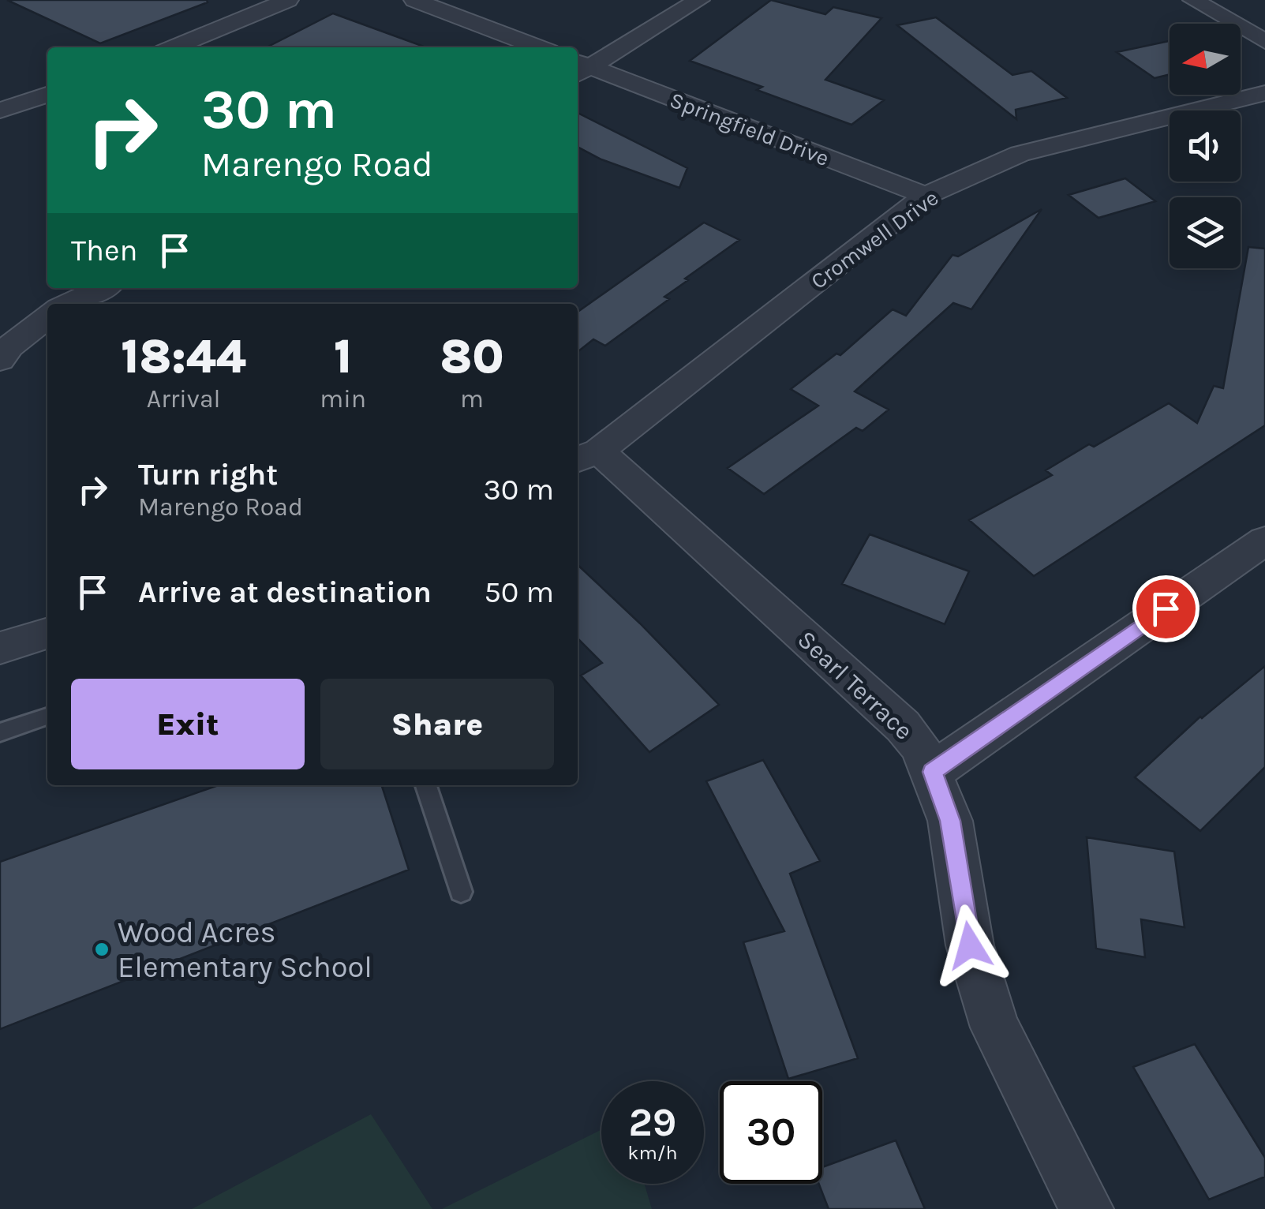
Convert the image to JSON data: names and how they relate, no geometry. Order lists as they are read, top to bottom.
{
  "streets": {
    "street": ["Springfield Drive", "Cromwell Drive", "Searl Terrace"]
  },
  "crossings": [
    ["Springfield Drive", "Cromwell Drive"],
    ["Cromwell Drive", "Searl Terrace"]
  ],
  "places": ["Wood Acres Elementary School"],
  "north": "left",
  "page": {
    "turn": ["30 m", "Marengo Road"],
    "then": "Then",
    "eta": [
      "18:44",
      "Arrival",
      "1",
      "min",
      "80",
      "m"
    ],
    "list": [
      {
        "name": "Turn right",
        "note": "Marengo Road",
        "value": "30 m"
      },
      {
        "name": "Arrive at destination",
        "value": "50 m"
      }
    ],
    "buttons": ["Exit", "Share"],
    "speed": "29 km/h",
    "limit": "30"
  }
}
